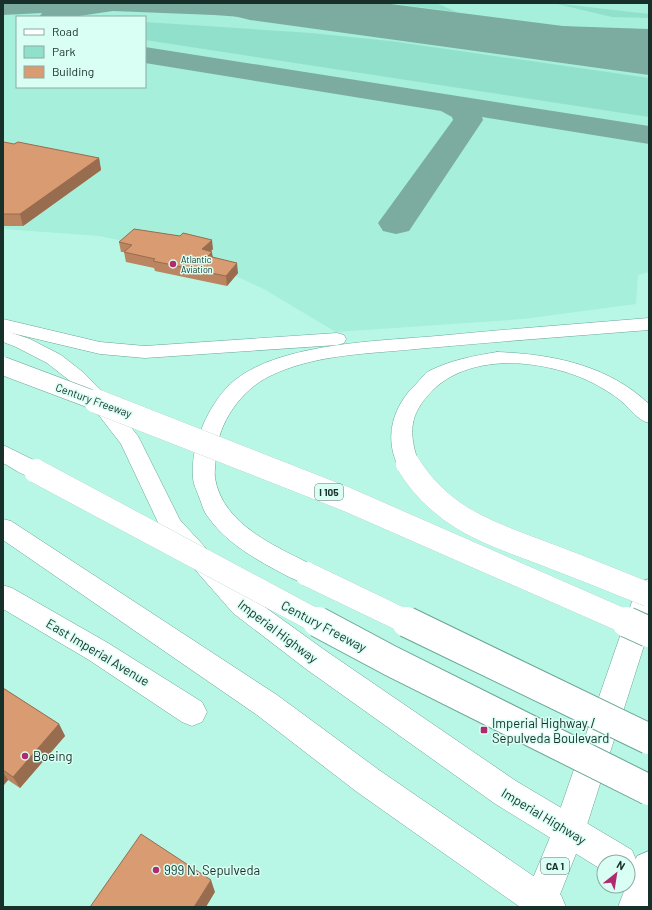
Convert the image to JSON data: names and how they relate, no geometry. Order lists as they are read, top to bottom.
{
  "streets": {
    "main road": [
      "Century Freeway",
      "I 105",
      "Imperial Highway",
      "East Imperial Avenue",
      "CA 1"
    ]
  },
  "crossings": [
    ["Imperial Highway", "CA 1"]
  ],
  "places": {
    "other": ["Atlantic Aviation", "Boeing", "999 N. Sepulveda"],
    "transit": ["Imperial Highway / Sepulveda Boulevard"]
  },
  "legend": ["Road", "Park", "Building"],
  "north": "top right"
}
